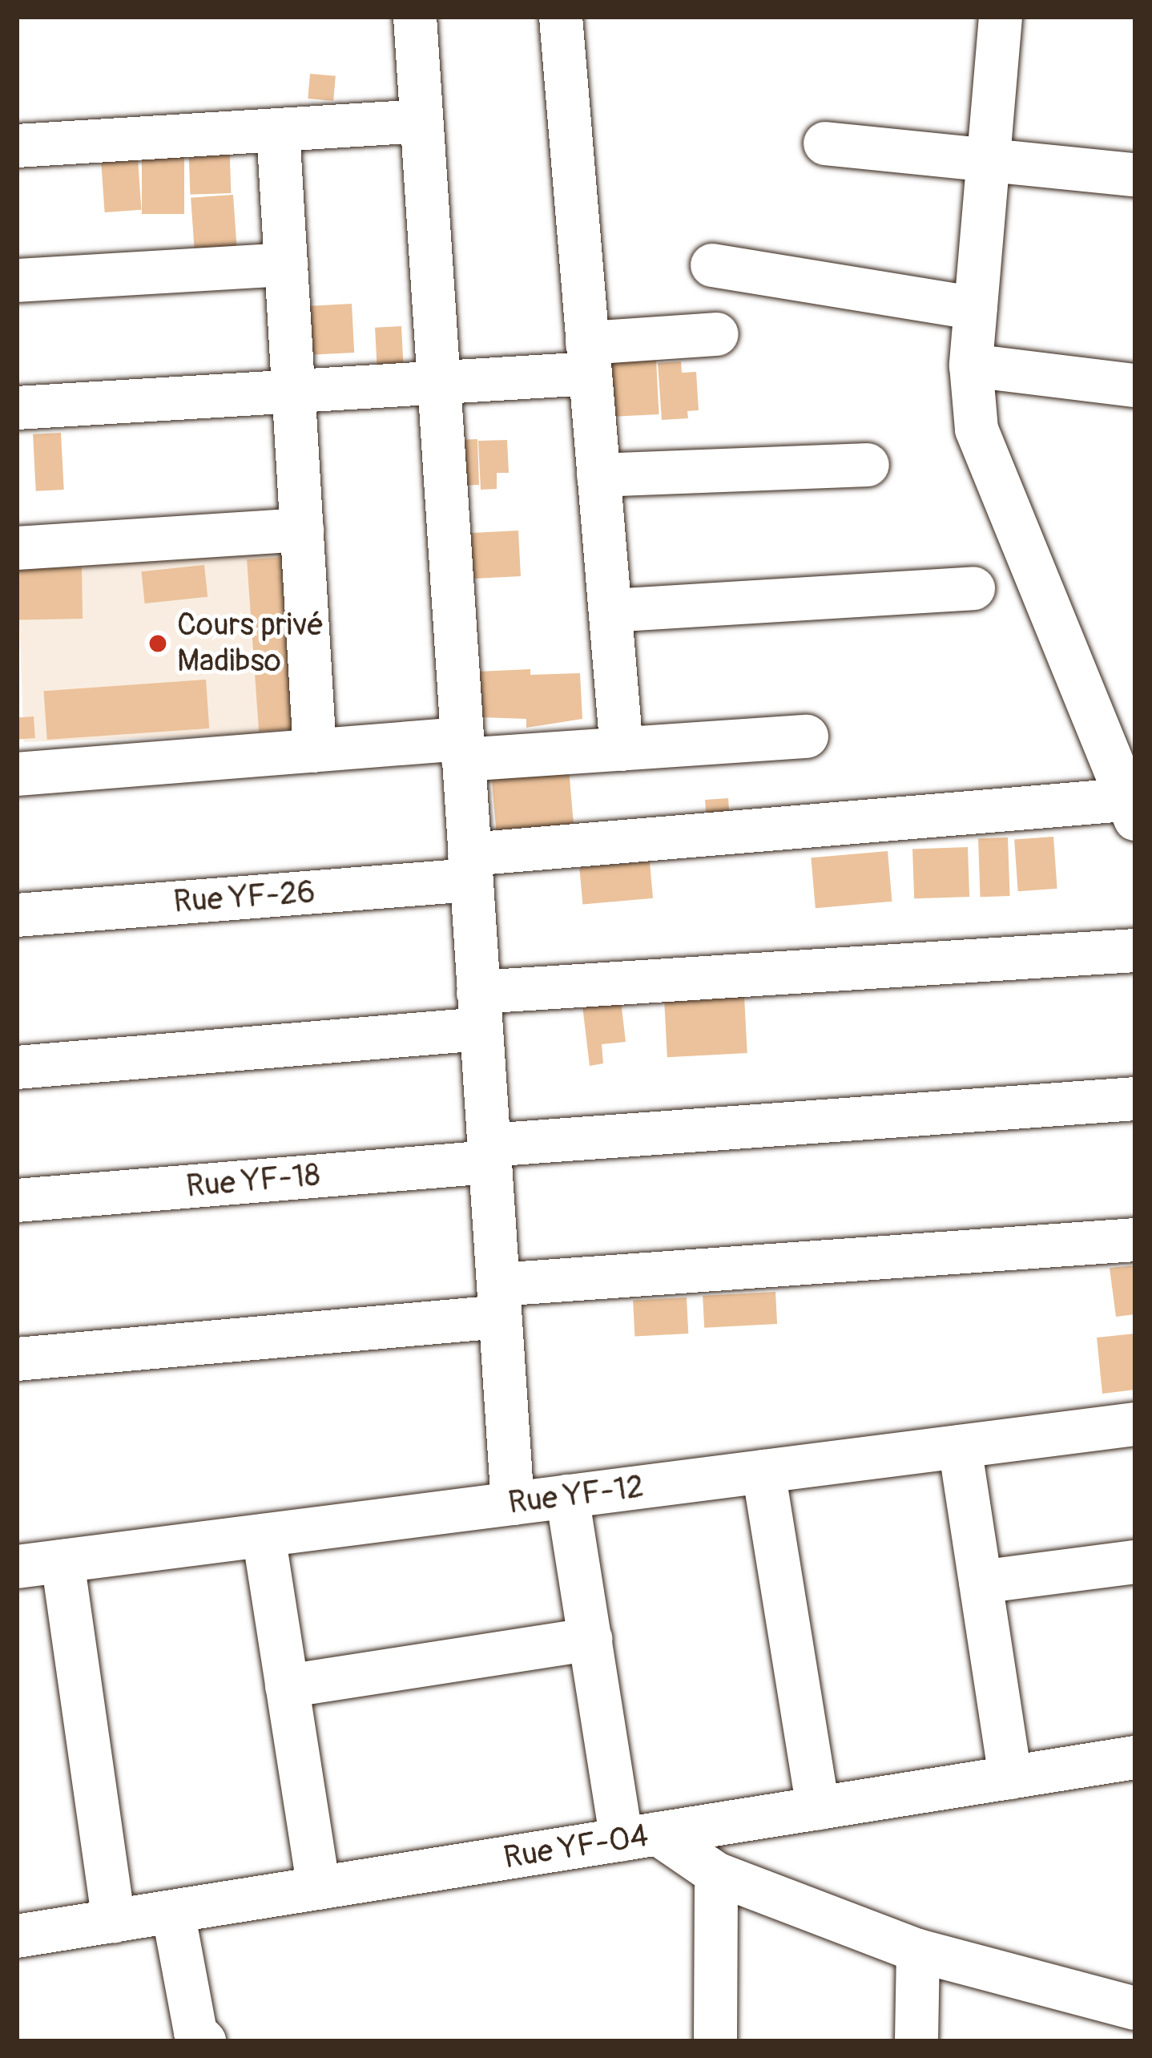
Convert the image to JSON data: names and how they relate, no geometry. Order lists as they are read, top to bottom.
{
  "streets": {
    "street": [
      "Rue YF-26",
      "Rue YF-18",
      "Rue YF-12",
      "Rue YF-04"
    ]
  },
  "places": ["Cours privé Madibso"]
}
